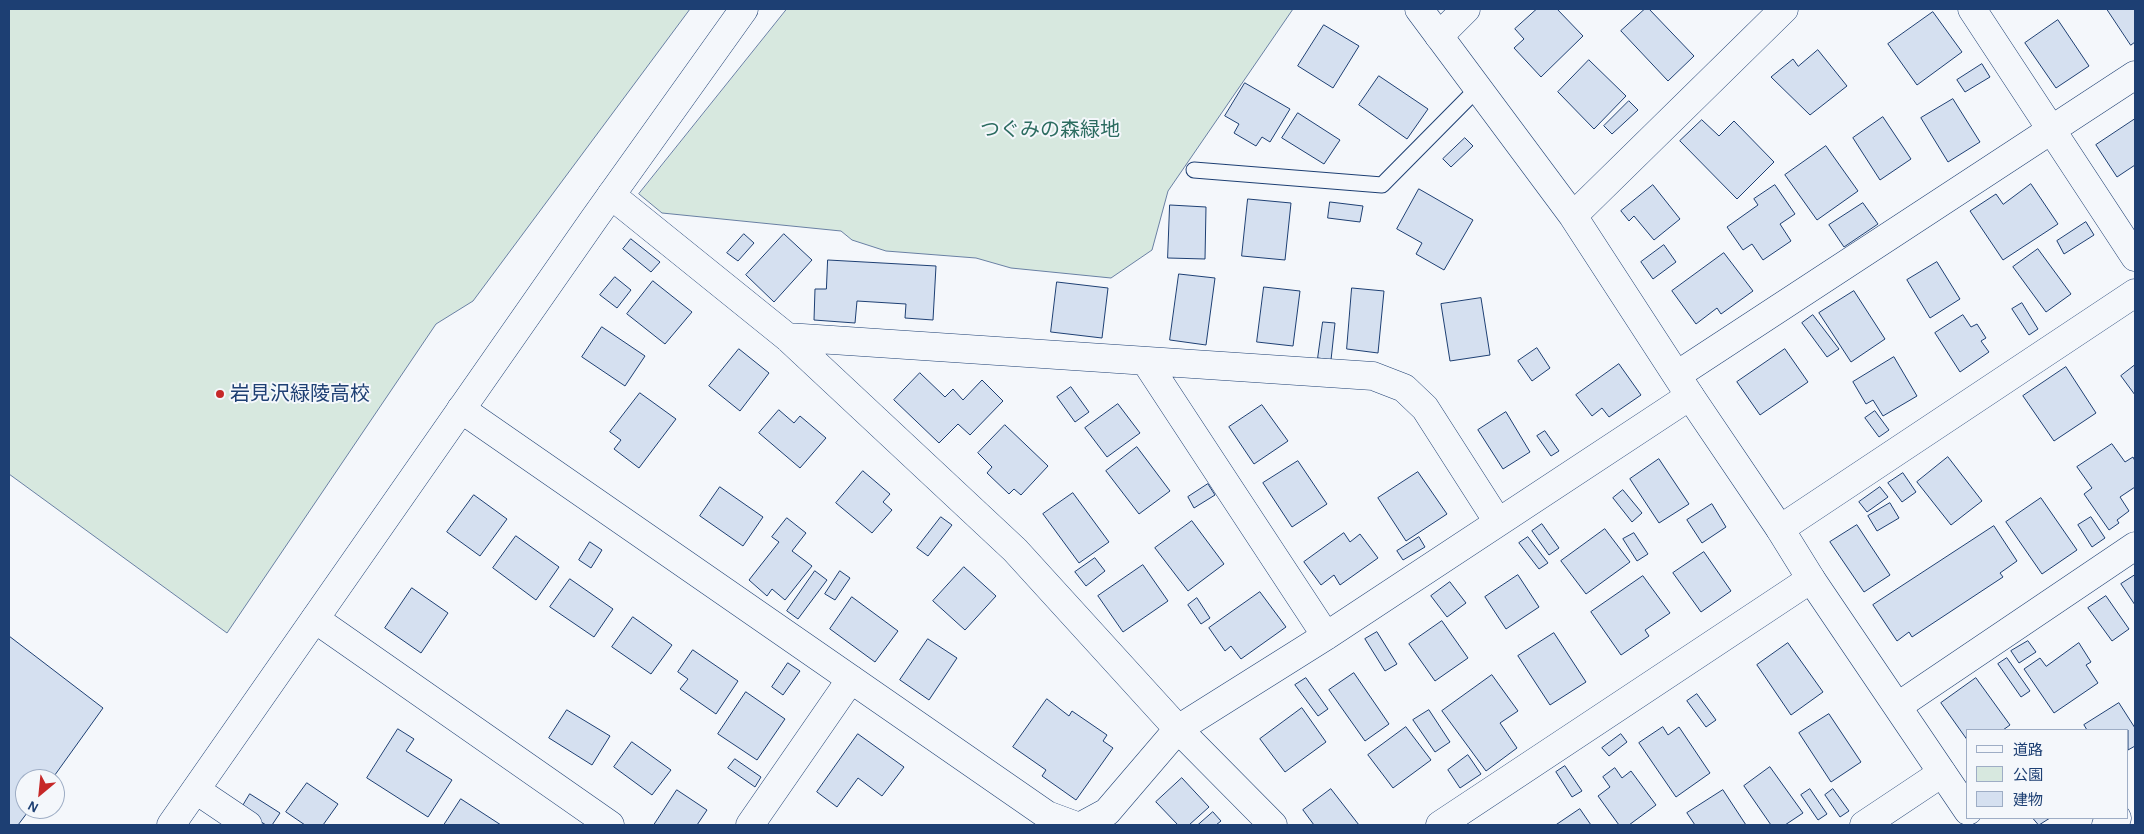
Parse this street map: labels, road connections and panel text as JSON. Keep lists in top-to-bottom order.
{
  "parks": ["つぐみの森緑地"],
  "places": ["岩見沢緑陵高校"],
  "legend": ["道路", "公園", "建物"],
  "north": "bottom left"
}
